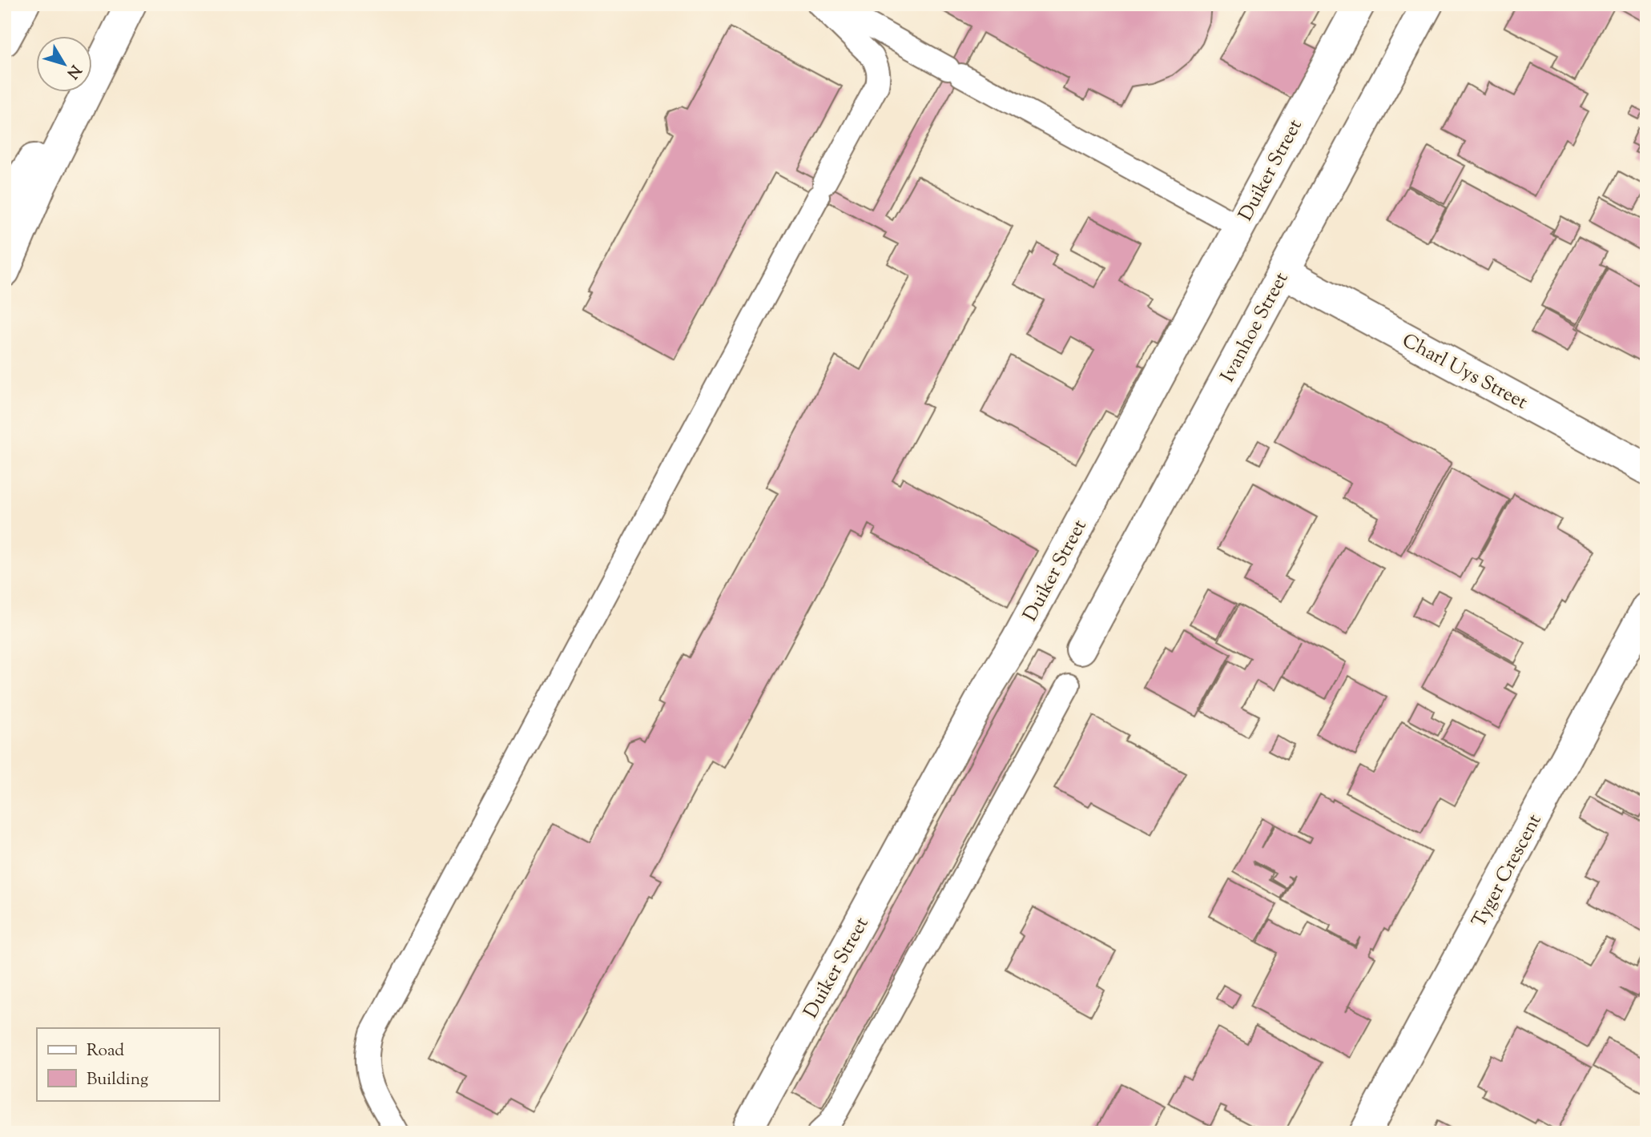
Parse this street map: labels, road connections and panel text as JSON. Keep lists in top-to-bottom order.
{
  "streets": {
    "street": [
      "Duiker Street",
      "Ivanhoe Street",
      "Charl Uys Street",
      "Tyger Crescent"
    ]
  },
  "crossings": [
    ["Ivanhoe Street", "Charl Uys Street"]
  ],
  "legend": ["Road", "Building"],
  "north": "bottom right"
}
